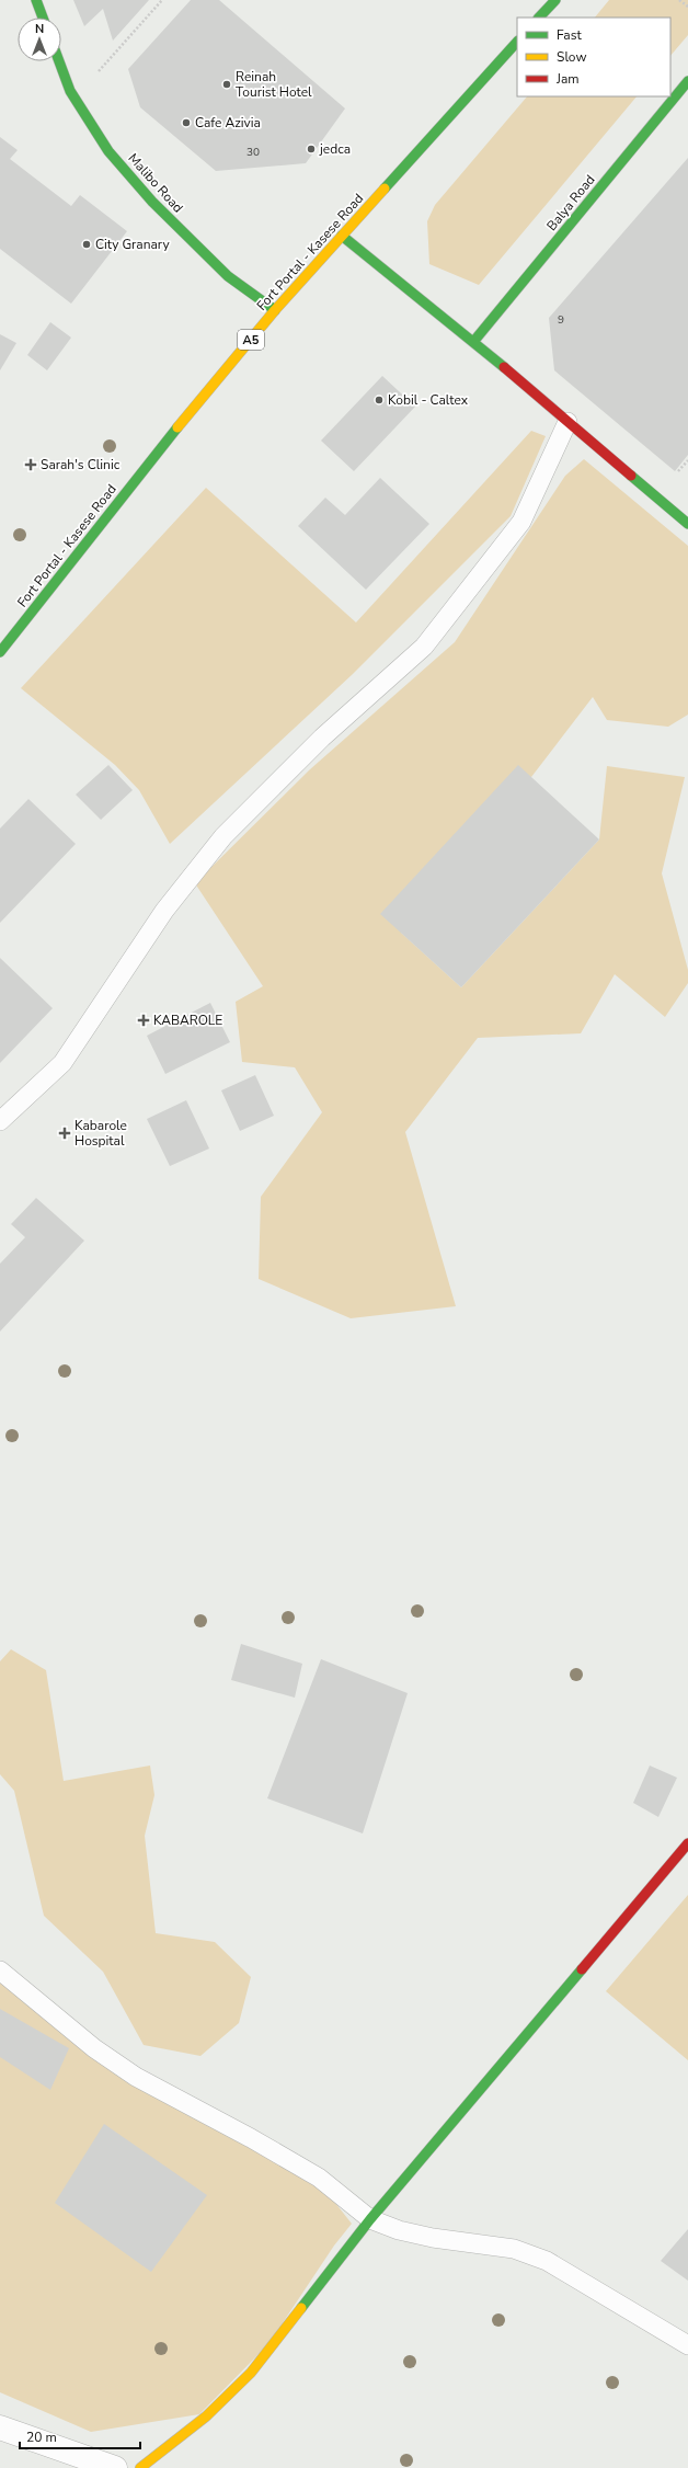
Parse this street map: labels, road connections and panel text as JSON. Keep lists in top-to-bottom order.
{
  "streets": {
    "main road": [
      "Malibo Road",
      "Balya Road",
      "Fort Portal - Kasese Road",
      "A5"
    ]
  },
  "crossings": [
    ["Malibo Road", "Fort Portal - Kasese Road"]
  ],
  "places": {
    "other": [
      "Reinah Tourist Hotel",
      "Cafe Azivia",
      "jedca",
      "City Granary",
      "Kobil - Caltex"
    ],
    "health": ["Sarah's Clinic", "KABAROLE", "Kabarole Hospital"]
  },
  "house_numbers": ["30", "9"],
  "legend": ["Fast", "Slow", "Jam"],
  "scale_bar": "20 m",
  "north": "top"
}
